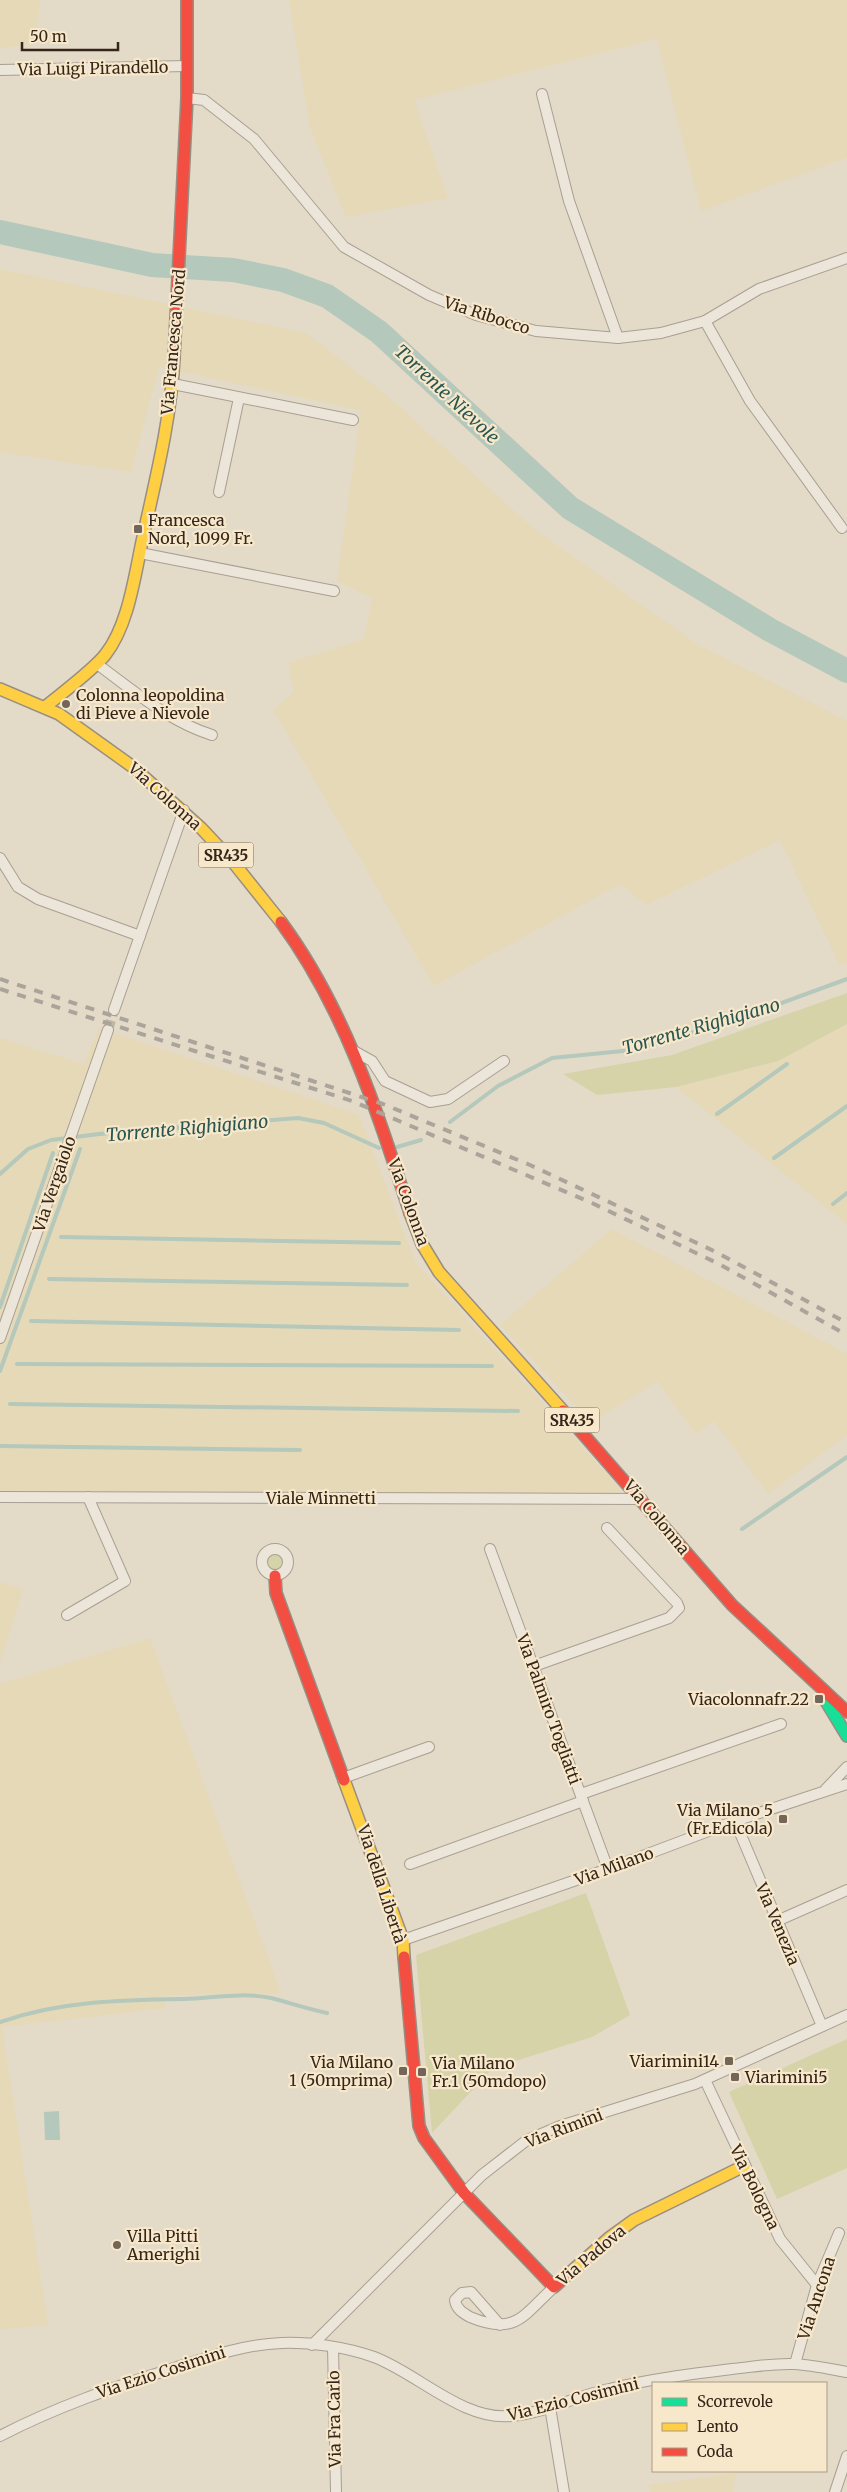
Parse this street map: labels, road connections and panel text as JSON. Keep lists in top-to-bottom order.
{
  "streets": {
    "main road": [
      "Via Francesca Nord",
      "Via Colonna",
      "SR435",
      "Via della Libertà",
      "Via Padova"
    ],
    "street": [
      "Via Luigi Pirandello",
      "Via Ribocco",
      "Via Vergaiolo",
      "Viale Minnetti",
      "Via Palmiro Togliatti",
      "Via Milano",
      "Via Venezia",
      "Via Rimini",
      "Via Bologna",
      "Via Ancona",
      "Via Ezio Cosimini",
      "Via Fra Carlo"
    ]
  },
  "crossings": [
    ["Via Luigi Pirandello", "Via Francesca Nord"],
    ["Via Ribocco", "Via Francesca Nord"],
    ["Via Francesca Nord", "Via Colonna"],
    ["Via Francesca Nord", "SR435"],
    ["Via Colonna", "SR435"],
    ["Via Colonna", "Viale Minnetti"],
    ["Via Palmiro Togliatti", "Via Milano"],
    ["Via Milano", "Via della Libertà"],
    ["Via Milano", "Via Venezia"],
    ["Via della Libertà", "Via Rimini"],
    ["Via della Libertà", "Via Padova"],
    ["Via Venezia", "Via Rimini"],
    ["Via Rimini", "Via Bologna"],
    ["Via Rimini", "Via Padova"],
    ["Via Rimini", "Via Ezio Cosimini"],
    ["Via Bologna", "Via Padova"],
    ["Via Bologna", "Via Ancona"],
    ["Via Ancona", "Via Ezio Cosimini"],
    ["Via Ezio Cosimini", "Via Fra Carlo"]
  ],
  "water": ["Torrente Nievole", "Torrente Righigiano"],
  "places": {
    "transit": [
      "Francesca Nord, 1099 Fr.",
      "Viacolonnafr.22",
      "Via Milano 5 (Fr.Edicola)",
      "Viarimini14",
      "Via Milano 1 (50mprima)",
      "Via Milano Fr.1 (50mdopo)",
      "Viarimini5"
    ],
    "other": ["Colonna leopoldina di Pieve a Nievole", "Villa Pitti Amerighi"]
  },
  "legend": ["Scorrevole", "Lento", "Coda"],
  "scale_bar": "50 m"
}
